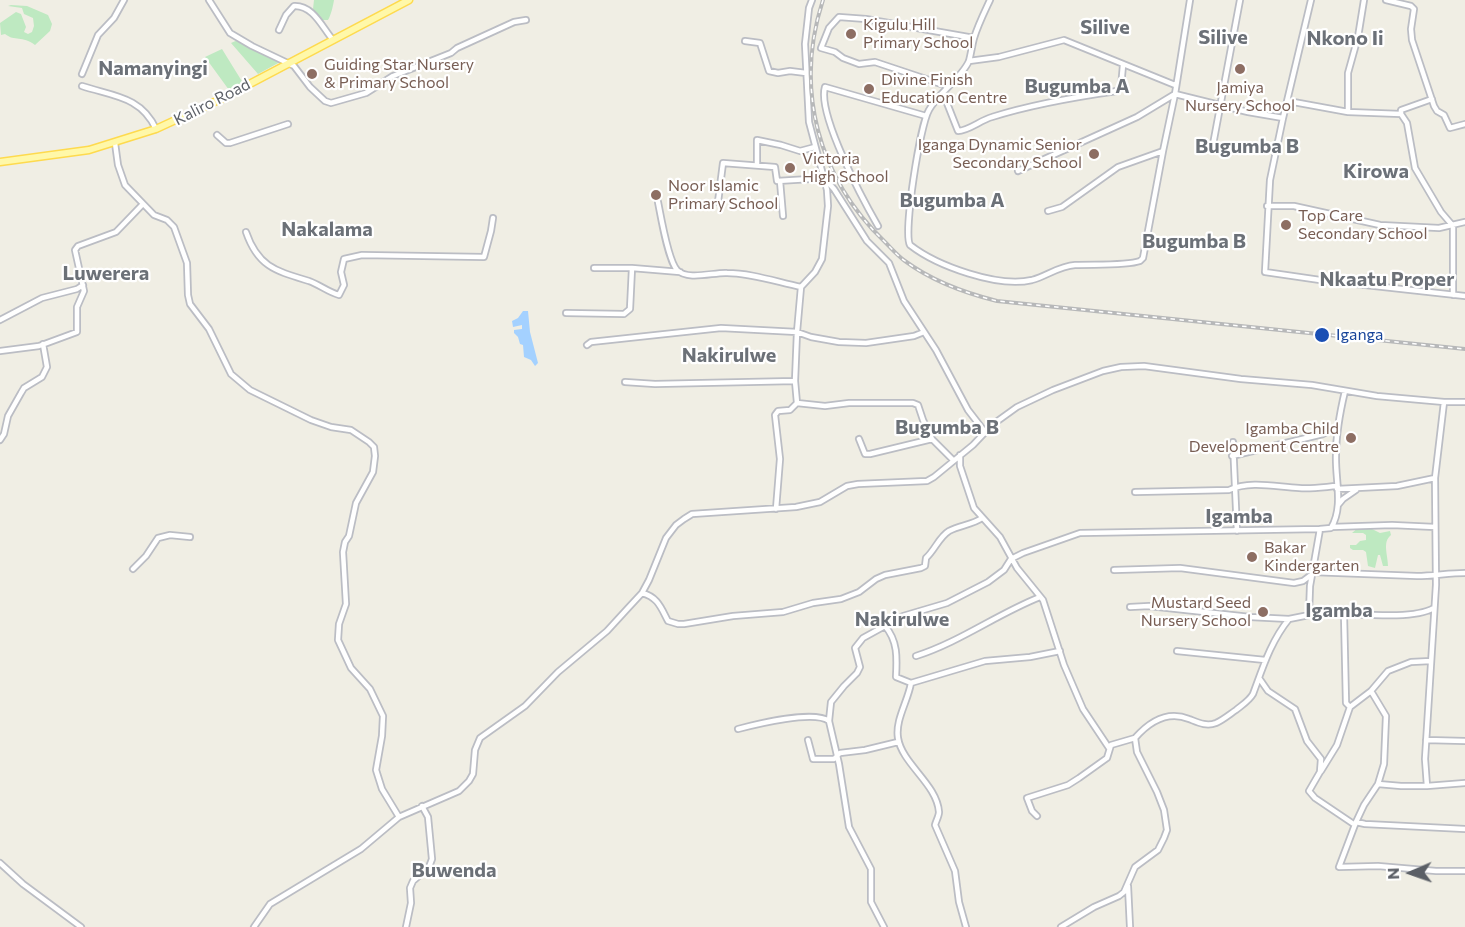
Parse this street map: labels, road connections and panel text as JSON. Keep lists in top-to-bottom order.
{
  "streets": {
    "main road": ["Kaliro Road"]
  },
  "districts": [
    "Silive",
    "Silive",
    "Nkono Ii",
    "Namanyingi",
    "Bugumba A",
    "Bugumba B",
    "Kirowa",
    "Bugumba A",
    "Nakalama",
    "Bugumba B",
    "Luwerera",
    "Nkaatu Proper",
    "Nakirulwe",
    "Bugumba B",
    "Igamba",
    "Igamba",
    "Nakirulwe",
    "Buwenda"
  ],
  "places": [
    "Kigulu Hill Primary School",
    "Jamiya Nursery School",
    "Guiding Star Nursery & Primary School",
    "Divine Finish Education Centre",
    "Iganga Dynamic Senior Secondary School",
    "Victoria High School",
    "Noor Islamic Primary School",
    "Top Care Secondary School",
    "Iganga",
    "Igamba Child Development Centre",
    "Bakar Kindergarten",
    "Mustard Seed Nursery School"
  ],
  "north": "left"
}
